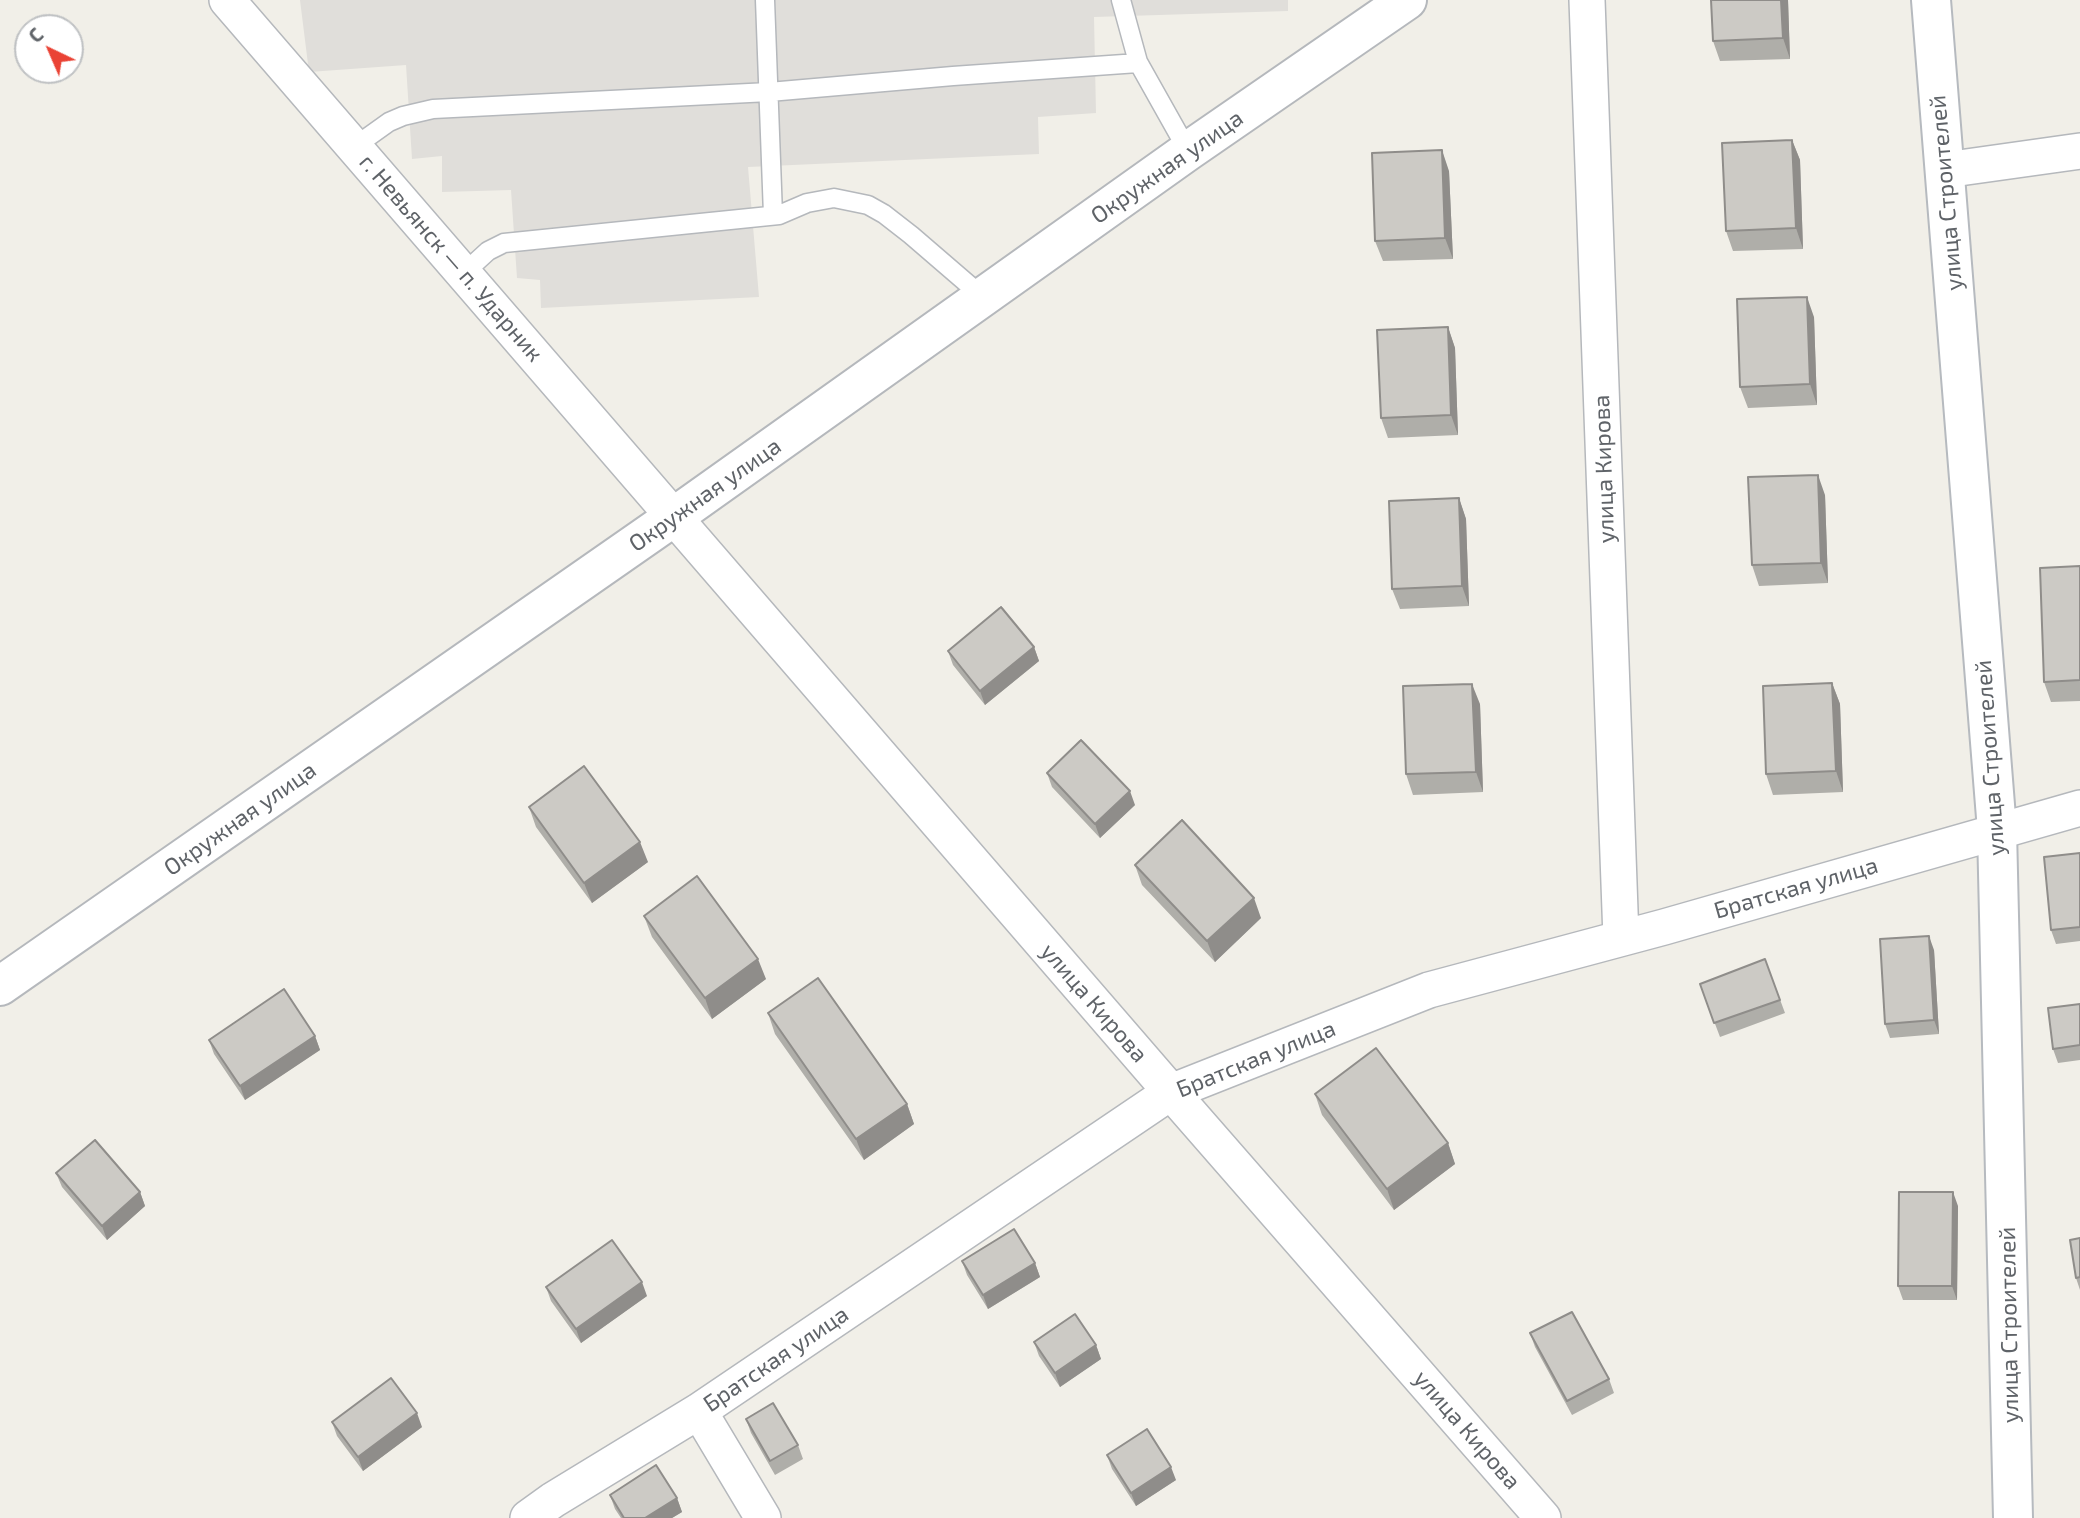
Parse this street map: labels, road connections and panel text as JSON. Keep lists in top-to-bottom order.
{
  "streets": {
    "street": [
      "Окружная улица",
      "улица Строителей",
      "г. Невьянск — п. Ударник",
      "улица Кирова",
      "Братская улица"
    ]
  },
  "crossings": [
    ["Окружная улица", "г. Невьянск — п. Ударник"],
    ["Окружная улица", "улица Кирова"],
    ["улица Строителей", "Братская улица"],
    ["г. Невьянск — п. Ударник", "улица Кирова"],
    ["улица Кирова", "Братская улица"]
  ],
  "north": "top left"
}
